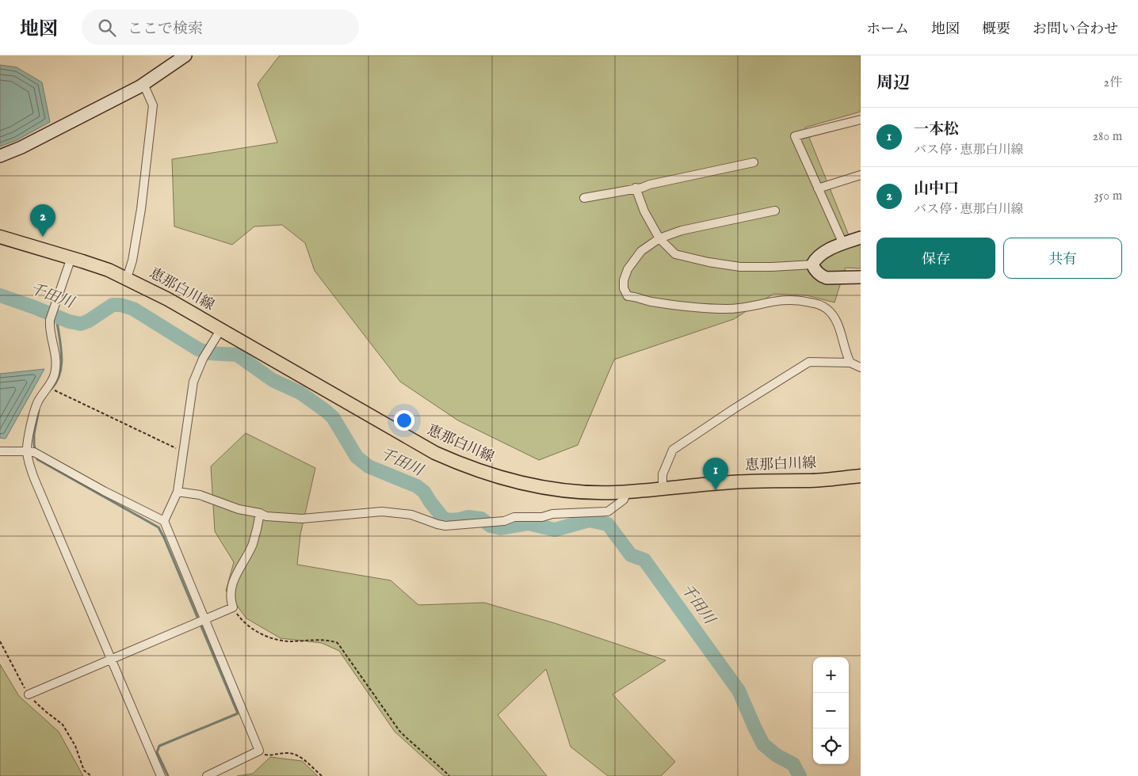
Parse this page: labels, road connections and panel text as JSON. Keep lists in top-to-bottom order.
{
  "streets": {
    "main road": ["恵那白川線"]
  },
  "water": ["千田川"],
  "page": {
    "header": "地図",
    "search": "ここで検索",
    "nav": [
      "ホーム",
      "地図",
      "概要",
      "お問い合わせ"
    ],
    "heading": ["周辺", "2件"],
    "list": [
      {
        "mark": "1",
        "name": "一本松",
        "note": "バス停 · 恵那白川線",
        "value": "280 m"
      },
      {
        "mark": "2",
        "name": "山中口",
        "note": "バス停 · 恵那白川線",
        "value": "350 m"
      }
    ],
    "pins": ["2", "1"],
    "buttons": ["保存", "共有"],
    "map_buttons": ["+", "−"]
  }
}
